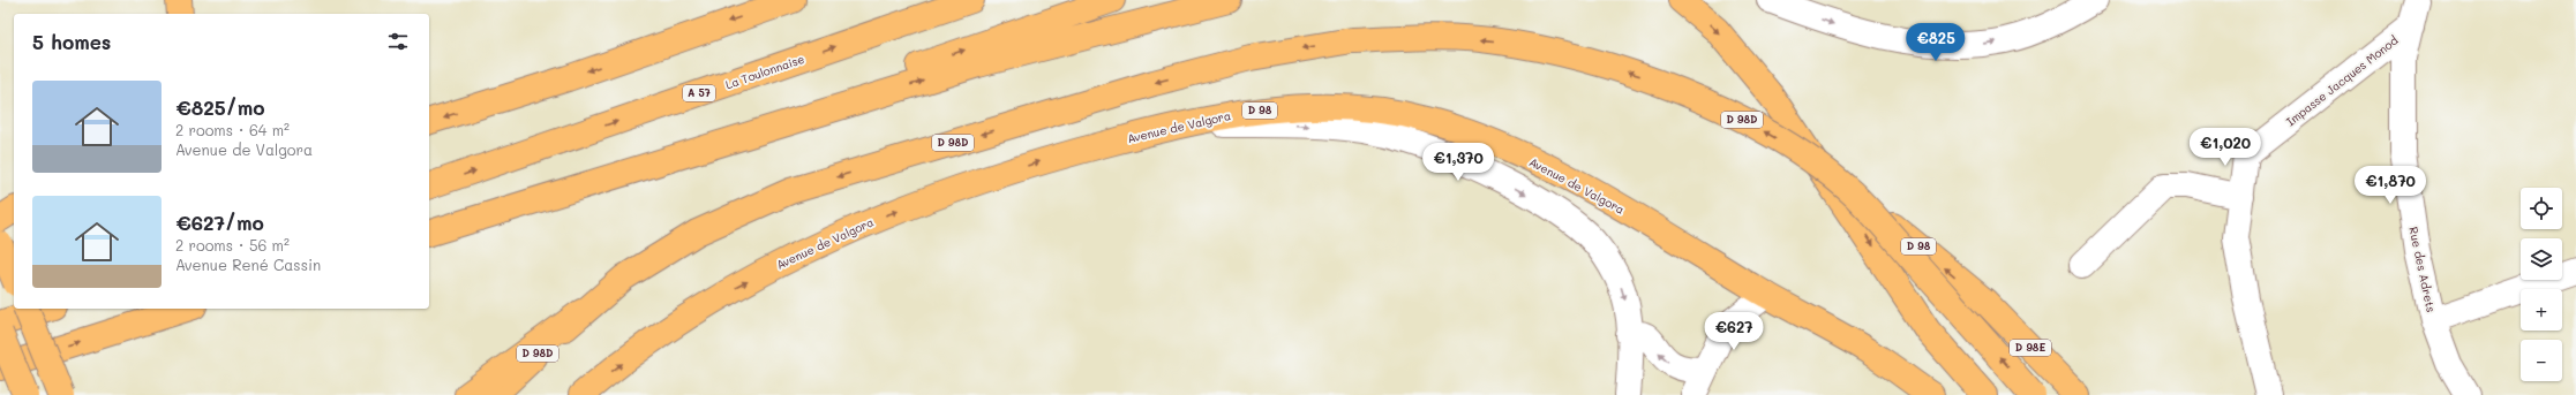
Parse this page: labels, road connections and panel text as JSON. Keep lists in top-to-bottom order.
{
  "streets": {
    "main road": [
      "La Toulonnaise",
      "A 57",
      "D 98",
      "D 98D",
      "Avenue de Valgora",
      "D 98E"
    ],
    "street": ["Impasse Jacques Monod", "Rue des Adrets"]
  },
  "crossings": [
    ["Impasse Jacques Monod", "Rue des Adrets"],
    ["D 98", "D 98D"],
    ["D 98", "D 98E"]
  ],
  "page": {
    "heading": "5 homes",
    "price": [
      "€825",
      "€1,020",
      "€1,370",
      "€1,870",
      "€627"
    ],
    "list": [
      {
        "name": "€825/mo",
        "note": "2 rooms · 64 m² · Avenue de Valgora"
      },
      {
        "name": "€627/mo",
        "note": "2 rooms · 56 m² · Avenue René Cassin"
      }
    ],
    "map_buttons": ["+", "−"]
  }
}
